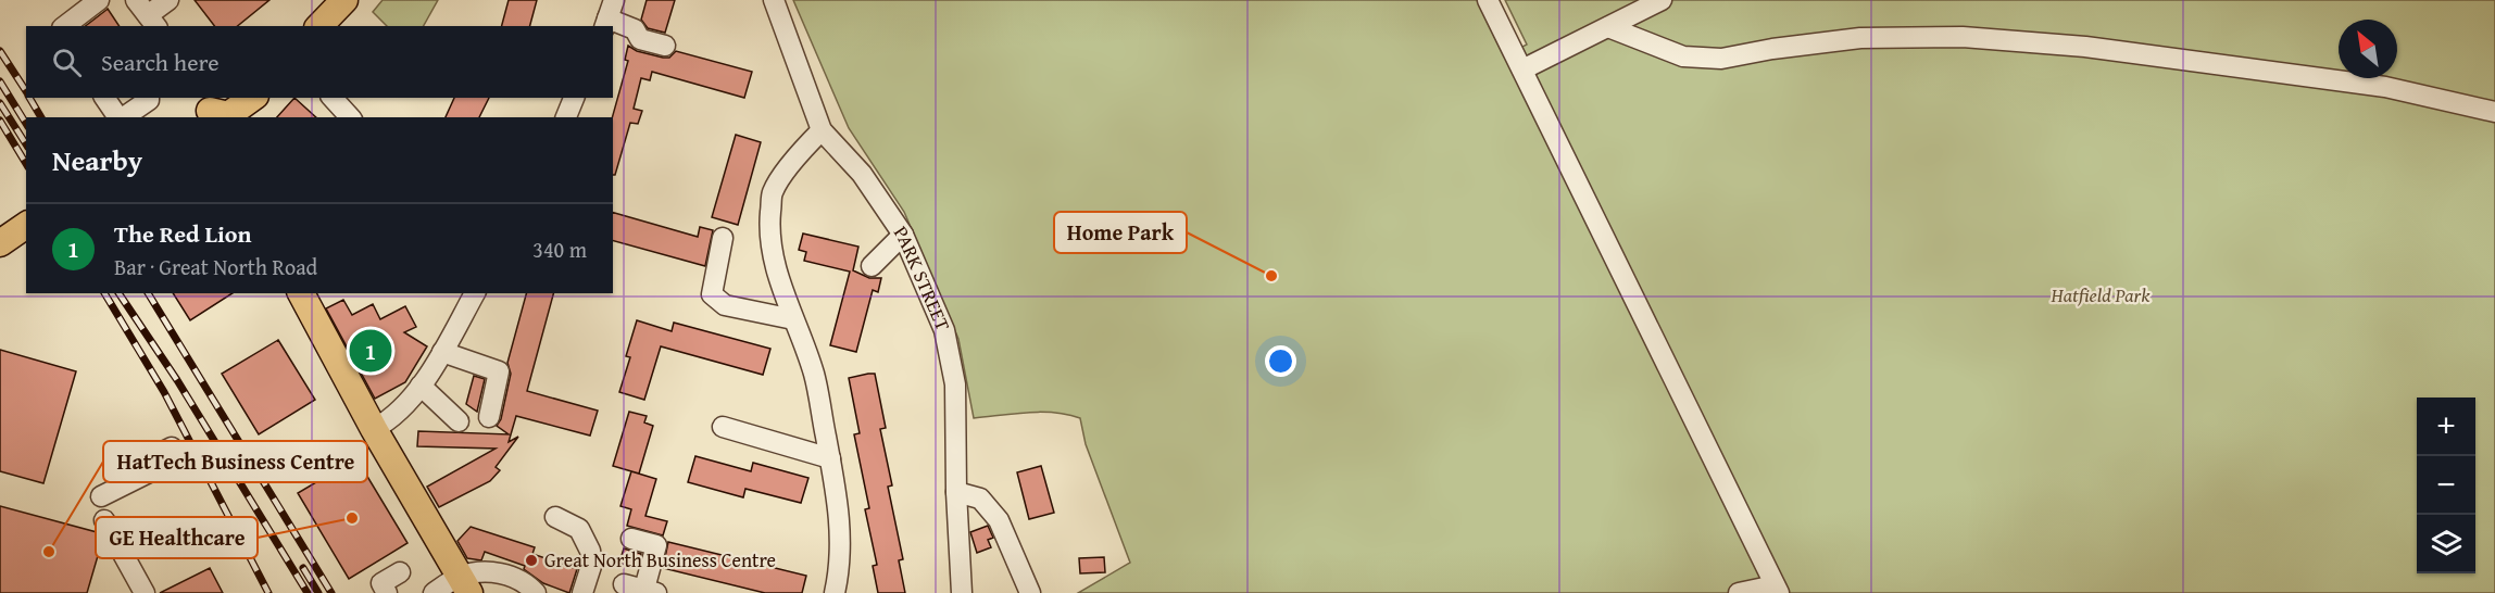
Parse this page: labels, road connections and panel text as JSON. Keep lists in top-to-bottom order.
{
  "streets": {
    "street": ["PARK STREET"]
  },
  "parks": ["Hatfield Park"],
  "places": [
    "Home Park",
    "GE Healthcare",
    "HatTech Business Centre",
    "Great North Business Centre"
  ],
  "north": "top left",
  "page": {
    "search": "Search here",
    "heading": "Nearby",
    "list": [
      {
        "mark": "1",
        "name": "The Red Lion",
        "note": "Bar · Great North Road",
        "value": "340 m"
      }
    ],
    "pins": "1",
    "map_buttons": ["+", "−"]
  }
}
